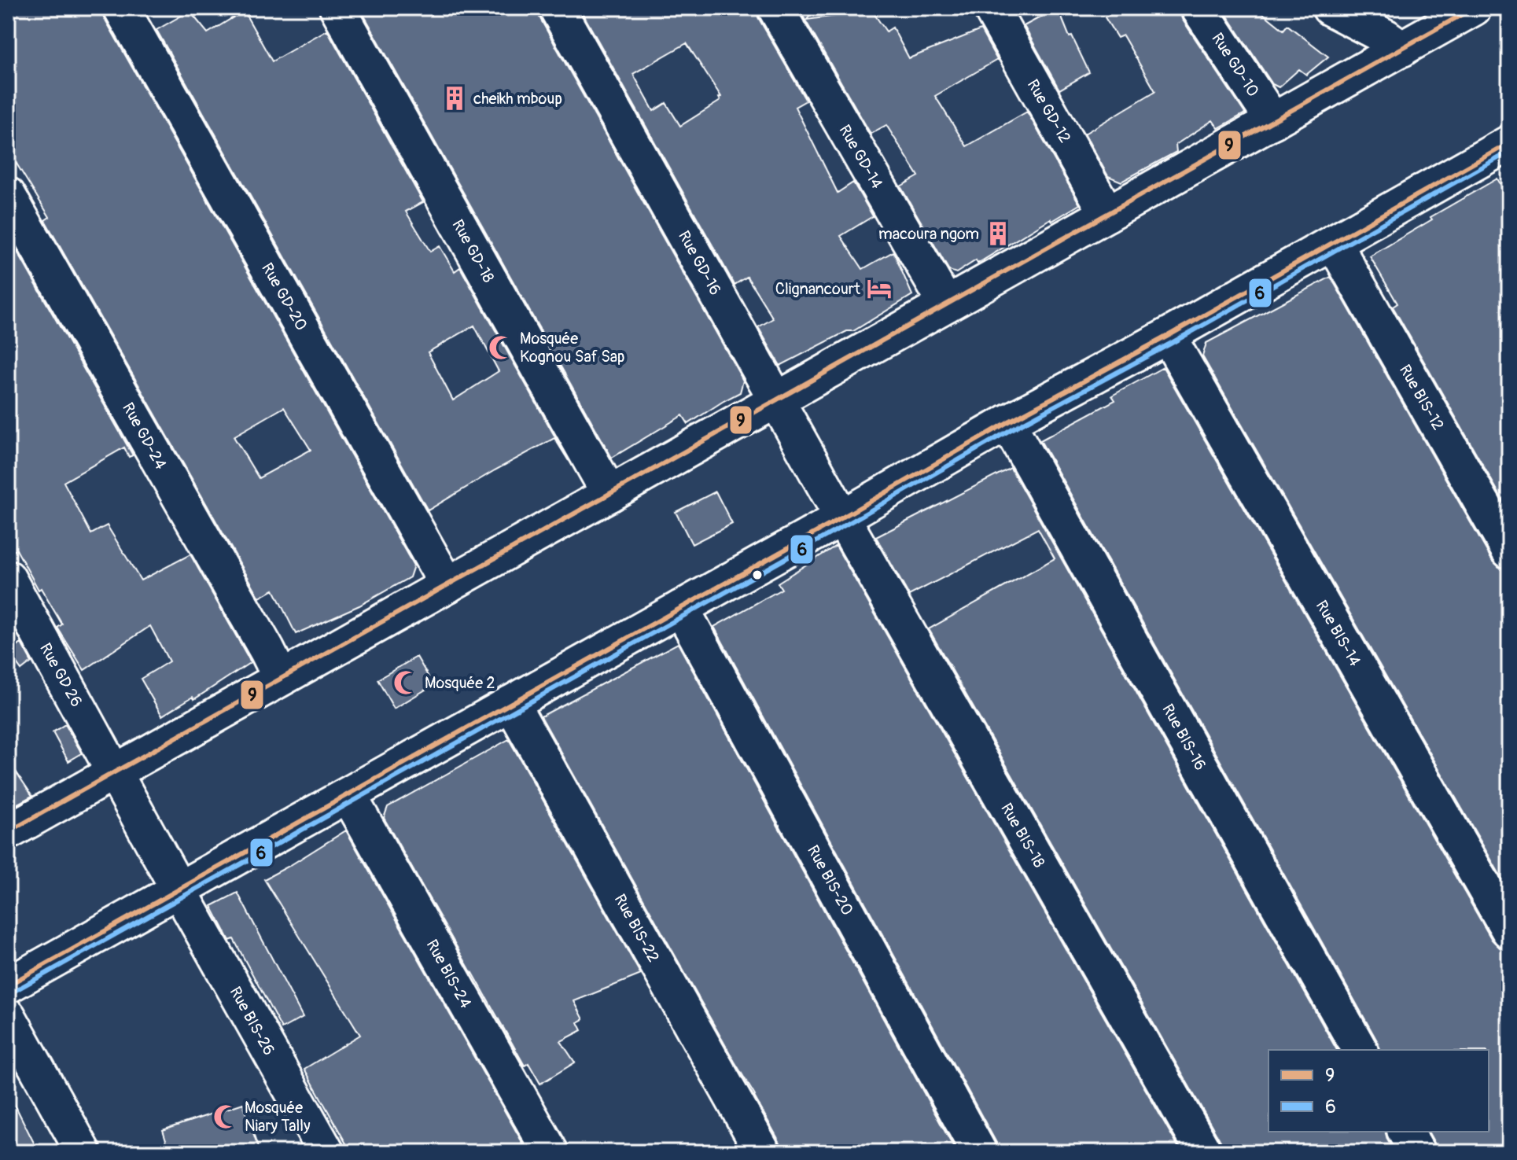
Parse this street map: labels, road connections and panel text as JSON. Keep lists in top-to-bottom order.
{
  "streets": {
    "street": [
      "Rue GD-10",
      "Rue GD-12",
      "Rue GD-14",
      "Rue GD-18",
      "Rue GD-16",
      "Rue GD-20",
      "Rue BIS-12",
      "Rue GD-24",
      "Rue BIS-14",
      "Rue GD 26",
      "Rue BIS-16",
      "Rue BIS-18",
      "Rue BIS-20",
      "Rue BIS-22",
      "Rue BIS-24",
      "Rue BIS-26"
    ]
  },
  "crossings": [
    ["Rue GD-16", "Rue BIS-18"],
    ["Rue GD 26", "Rue BIS-26"]
  ],
  "places": {
    "building": ["cheikh mboup", "macoura ngom"],
    "hotel": ["Clignancourt"],
    "mosque": ["Mosquée Kognou Saf Sap", "Mosquée 2", "Mosquée Niary Tally"]
  },
  "lines": ["transit line 9", "transit line 6"],
  "legend": ["9", "6"]
}
